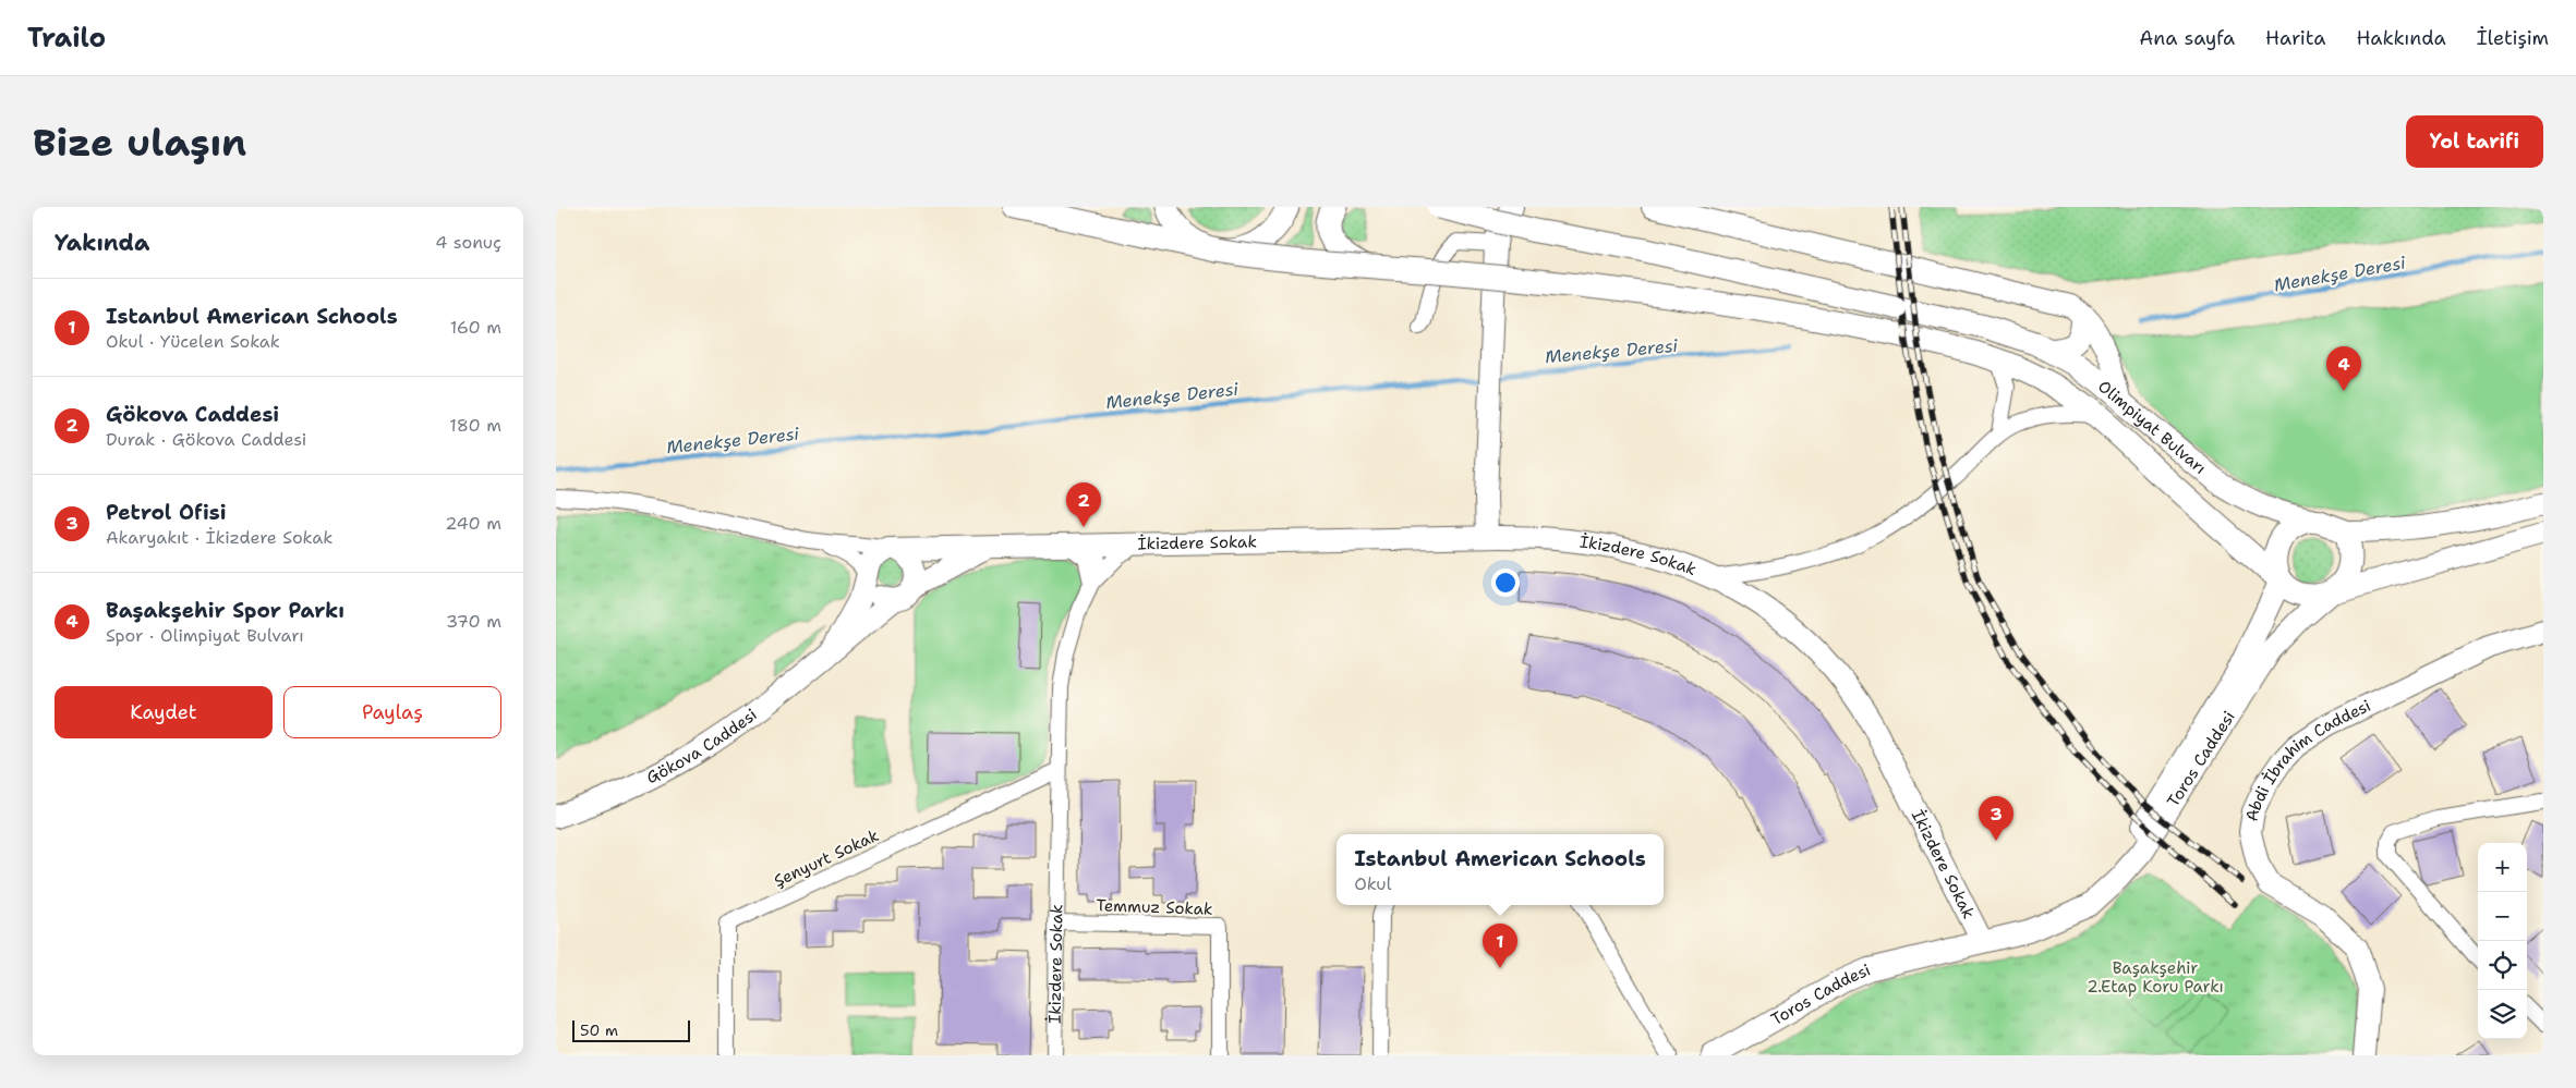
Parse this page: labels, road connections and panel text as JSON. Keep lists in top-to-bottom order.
{
  "streets": {
    "main road": ["Olimpiyat Bulvarı"],
    "street": [
      "İkizdere Sokak",
      "Gökova Caddesi",
      "Toros Caddesi",
      "Abdi İbrahim Caddesi",
      "Şenyurt Sokak",
      "Temmuz Sokak"
    ]
  },
  "crossings": [
    ["Olimpiyat Bulvarı", "Toros Caddesi"],
    ["İkizdere Sokak", "Gökova Caddesi"],
    ["İkizdere Sokak", "Toros Caddesi"],
    ["İkizdere Sokak", "Şenyurt Sokak"],
    ["İkizdere Sokak", "Temmuz Sokak"]
  ],
  "water": ["Menekşe Deresi"],
  "parks": ["Başakşehir 2.Etap Koru Parkı"],
  "scale_bar": "50 m",
  "page": {
    "header": "Trailo",
    "nav": [
      "Ana sayfa",
      "Harita",
      "Hakkında",
      "İletişim"
    ],
    "buttons": [
      "Yol tarifi",
      ["Kaydet", "Paylaş"]
    ],
    "title": "Bize ulaşın",
    "heading": ["Yakında", "4 sonuç"],
    "list": [
      {
        "mark": "1",
        "name": "Istanbul American Schools",
        "note": "Okul · Yücelen Sokak",
        "value": "160 m"
      },
      {
        "mark": "2",
        "name": "Gökova Caddesi",
        "note": "Durak · Gökova Caddesi",
        "value": "180 m"
      },
      {
        "mark": "3",
        "name": "Petrol Ofisi",
        "note": "Akaryakıt · İkizdere Sokak",
        "value": "240 m"
      },
      {
        "mark": "4",
        "name": "Başakşehir Spor Parkı",
        "note": "Spor · Olimpiyat Bulvarı",
        "value": "370 m"
      }
    ],
    "pins": [
      "4",
      "2",
      "3",
      "1"
    ],
    "popup": ["Istanbul American Schools", "Okul"],
    "map_buttons": ["+", "−"],
    "scale": "50 m"
  }
}
